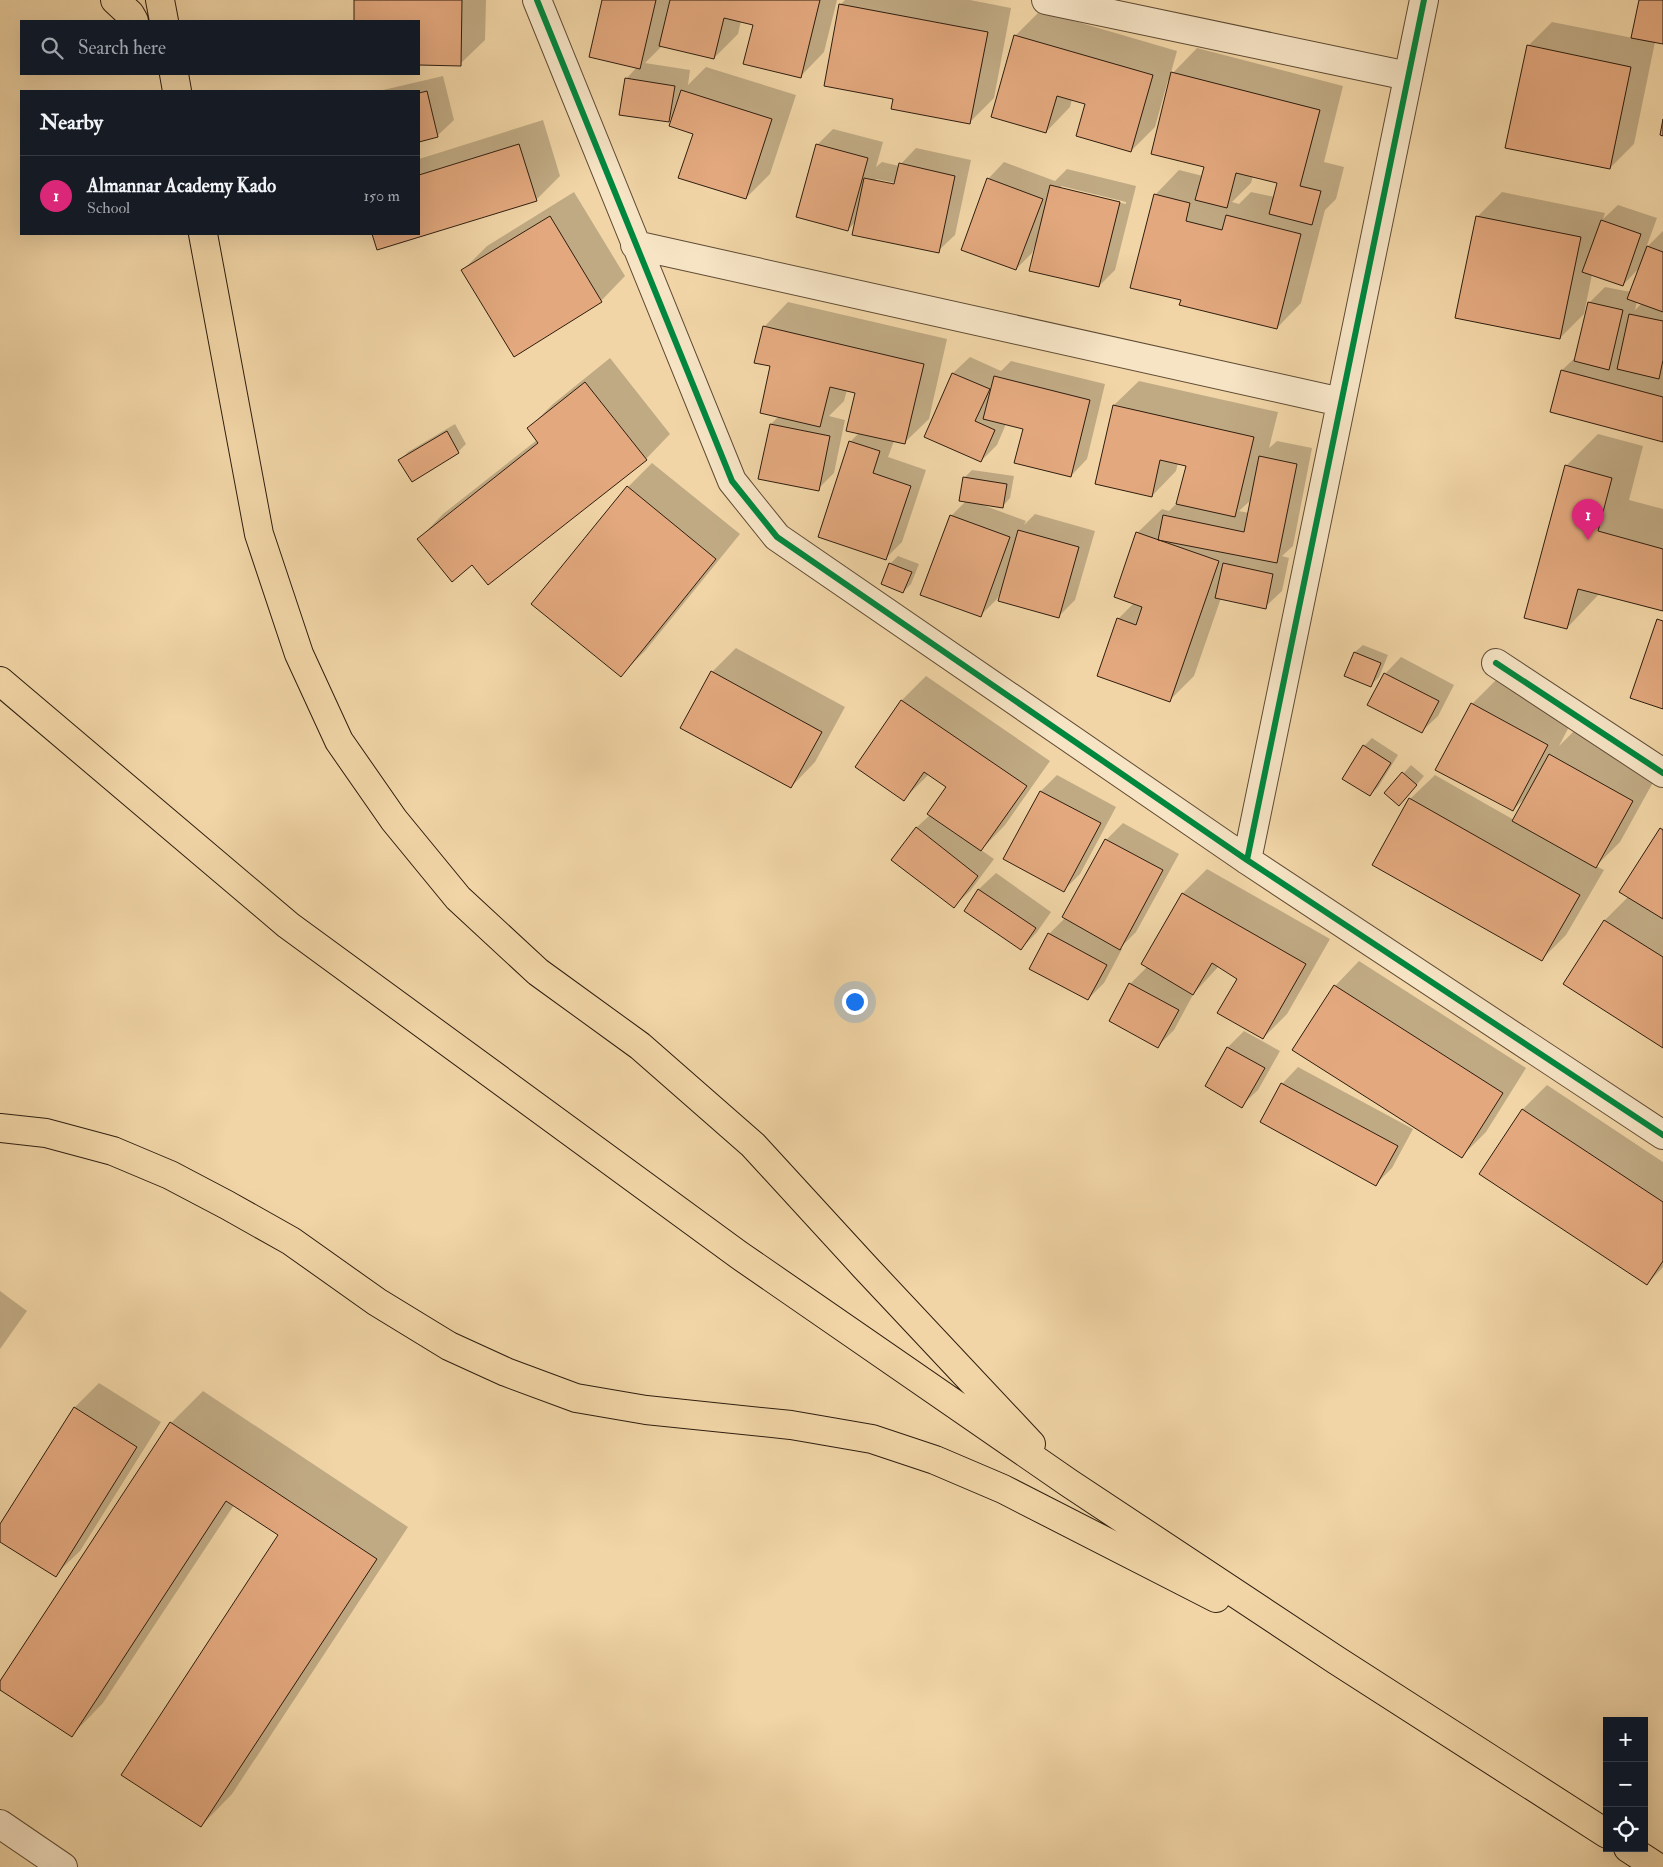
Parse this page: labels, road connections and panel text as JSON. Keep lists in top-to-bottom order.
{
  "page": {
    "search": "Search here",
    "heading": "Nearby",
    "list": [
      {
        "mark": "1",
        "name": "Almannar Academy Kado",
        "note": "School",
        "value": "150 m"
      }
    ],
    "pins": "1",
    "map_buttons": ["+", "−"]
  }
}
